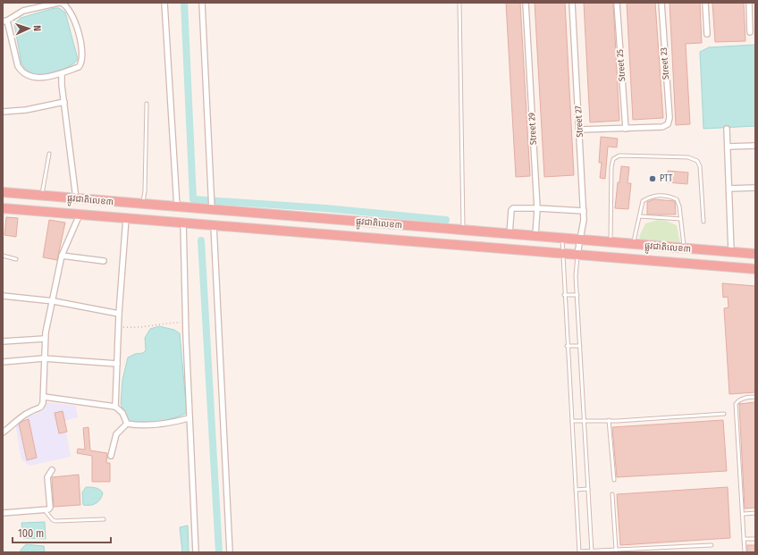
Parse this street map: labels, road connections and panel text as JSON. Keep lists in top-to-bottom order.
{
  "streets": {
    "highway": ["ផ្លូវជាតិលេខ៣"],
    "street": [
      "Street 23",
      "Street 25",
      "Street 27",
      "Street 29"
    ]
  },
  "crossings": [
    ["Street 23", "Street 25"],
    ["Street 27", "ផ្លូវជាតិលេខ៣"],
    ["Street 29", "ផ្លូវជាតិលេខ៣"]
  ],
  "places": ["PTT"],
  "scale_bar": "100 m",
  "north": "right"
}
